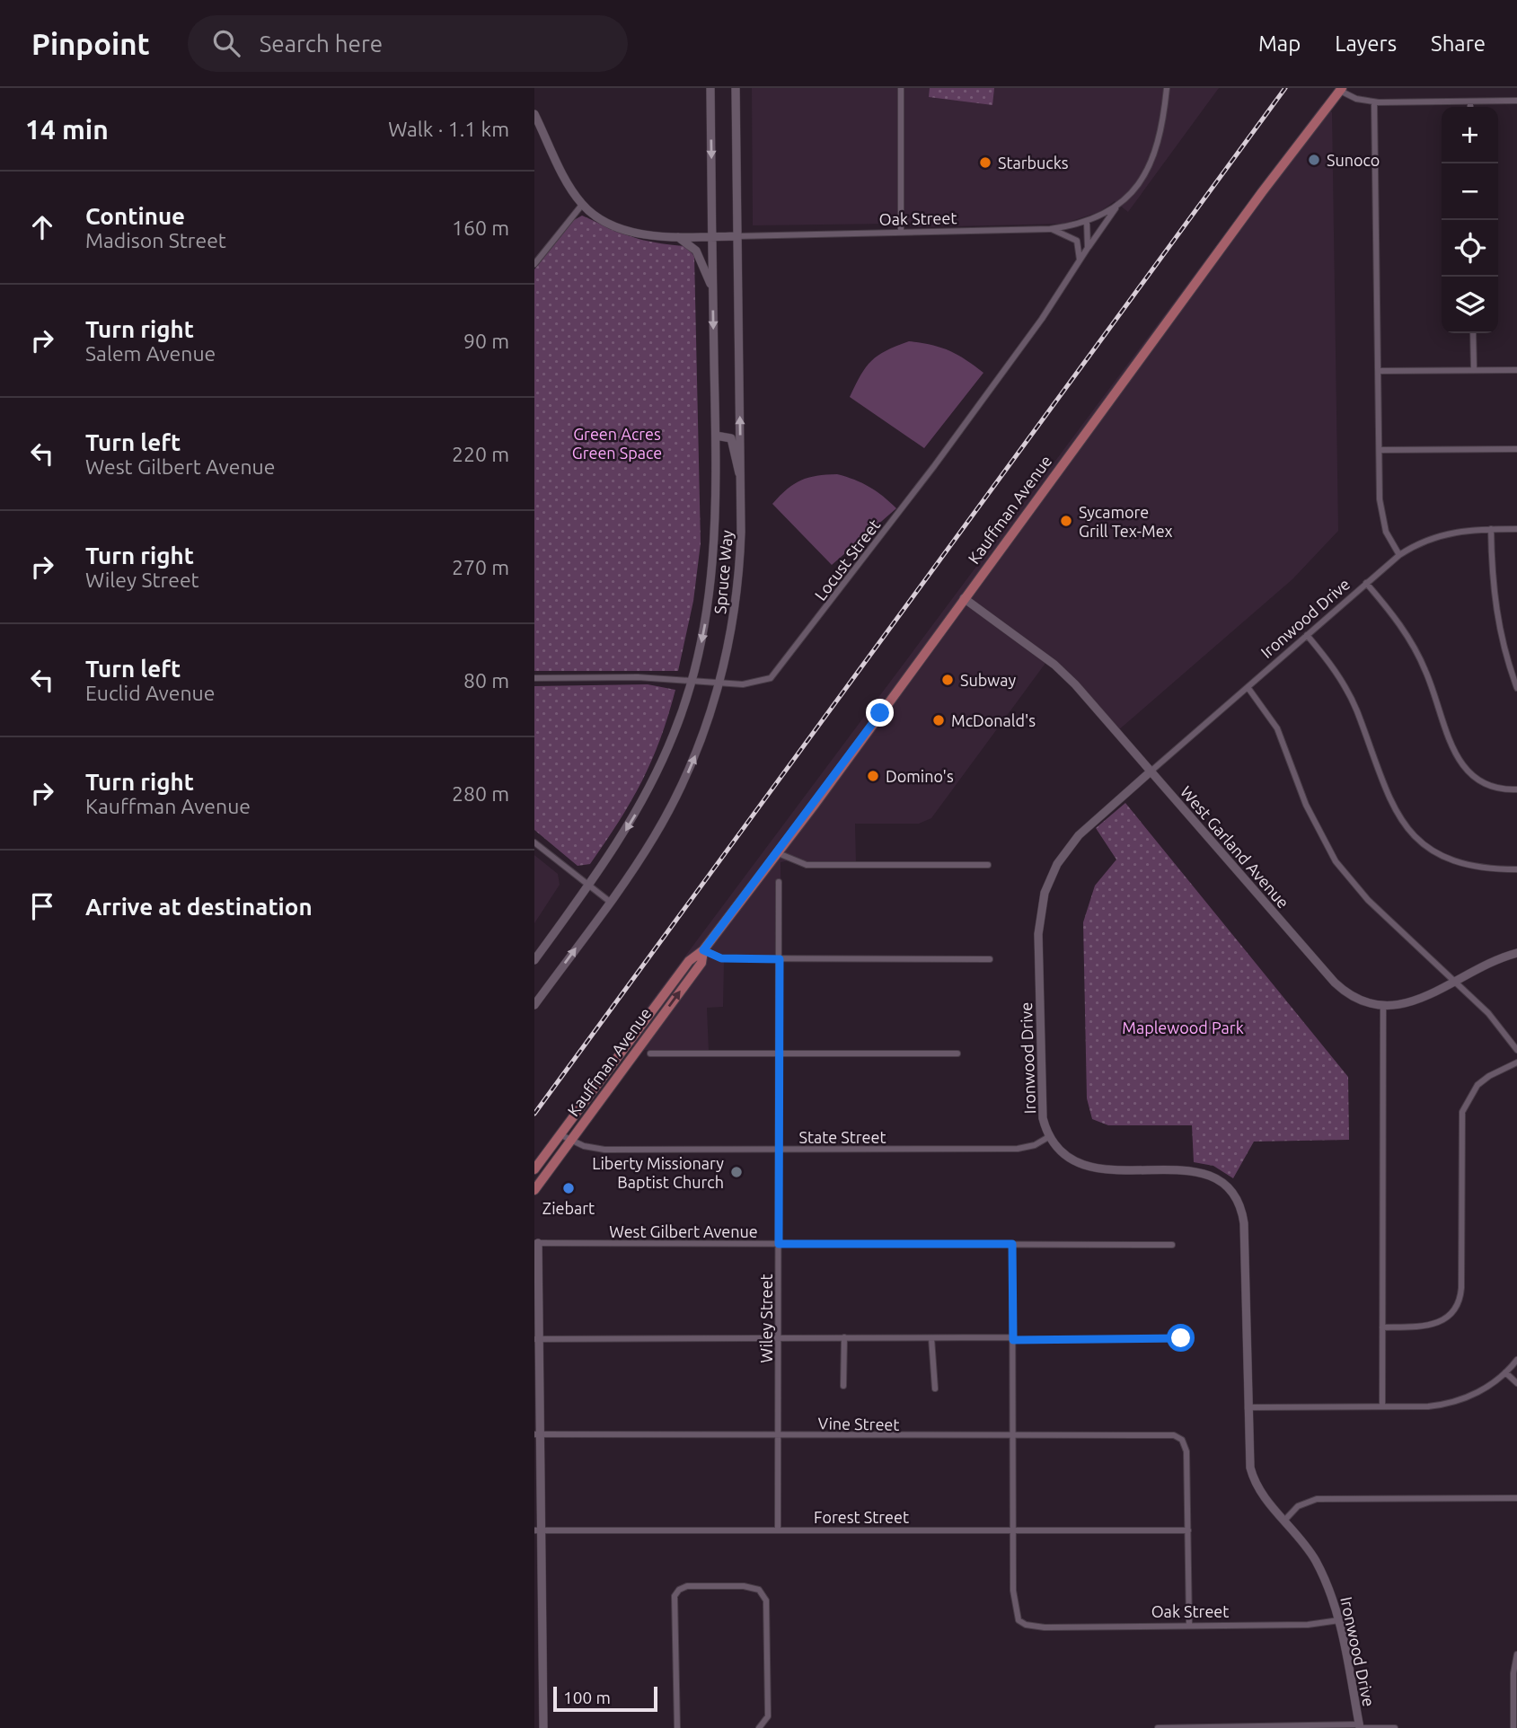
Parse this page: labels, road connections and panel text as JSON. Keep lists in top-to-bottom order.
{
  "streets": {
    "main road": ["Kauffman Avenue"],
    "street": [
      "Oak Street",
      "Locust Street",
      "Spruce Way",
      "Ironwood Drive",
      "West Garland Avenue",
      "State Street",
      "West Gilbert Avenue",
      "Wiley Street",
      "Vine Street",
      "Forest Street"
    ]
  },
  "crossings": [
    ["Oak Street", "Locust Street"],
    ["Oak Street", "Spruce Way"],
    ["Oak Street", "Ironwood Drive"],
    ["Oak Street", "Forest Street"],
    ["Kauffman Avenue", "West Garland Avenue"],
    ["Kauffman Avenue", "State Street"],
    ["Locust Street", "Spruce Way"],
    ["Ironwood Drive", "West Garland Avenue"],
    ["Ironwood Drive", "State Street"],
    ["State Street", "Wiley Street"],
    ["West Gilbert Avenue", "Wiley Street"],
    ["Wiley Street", "Vine Street"],
    ["Wiley Street", "Forest Street"],
    ["Vine Street", "Forest Street"]
  ],
  "parks": ["Green Acres Green Space", "Maplewood Park"],
  "places": [
    "Sunoco",
    "Starbucks",
    "Sycamore Grill Tex-Mex",
    "Subway",
    "McDonald's",
    "Domino's",
    "Liberty Missionary Baptist Church",
    "Ziebart"
  ],
  "scale_bar": "100 m",
  "page": {
    "header": "Pinpoint",
    "search": "Search here",
    "nav": ["Map", "Layers", "Share"],
    "heading": ["14 min", "Walk · 1.1 km"],
    "map_buttons": ["+", "−"],
    "list": [
      ["Continue", "Madison Street", "160 m"],
      ["Turn right", "Salem Avenue", "90 m"],
      ["Turn left", "West Gilbert Avenue", "220 m"],
      ["Turn right", "Wiley Street", "270 m"],
      ["Turn left", "Euclid Avenue", "80 m"],
      ["Turn right", "Kauffman Avenue", "280 m"],
      "Arrive at destination"
    ],
    "scale": "100 m"
  }
}
